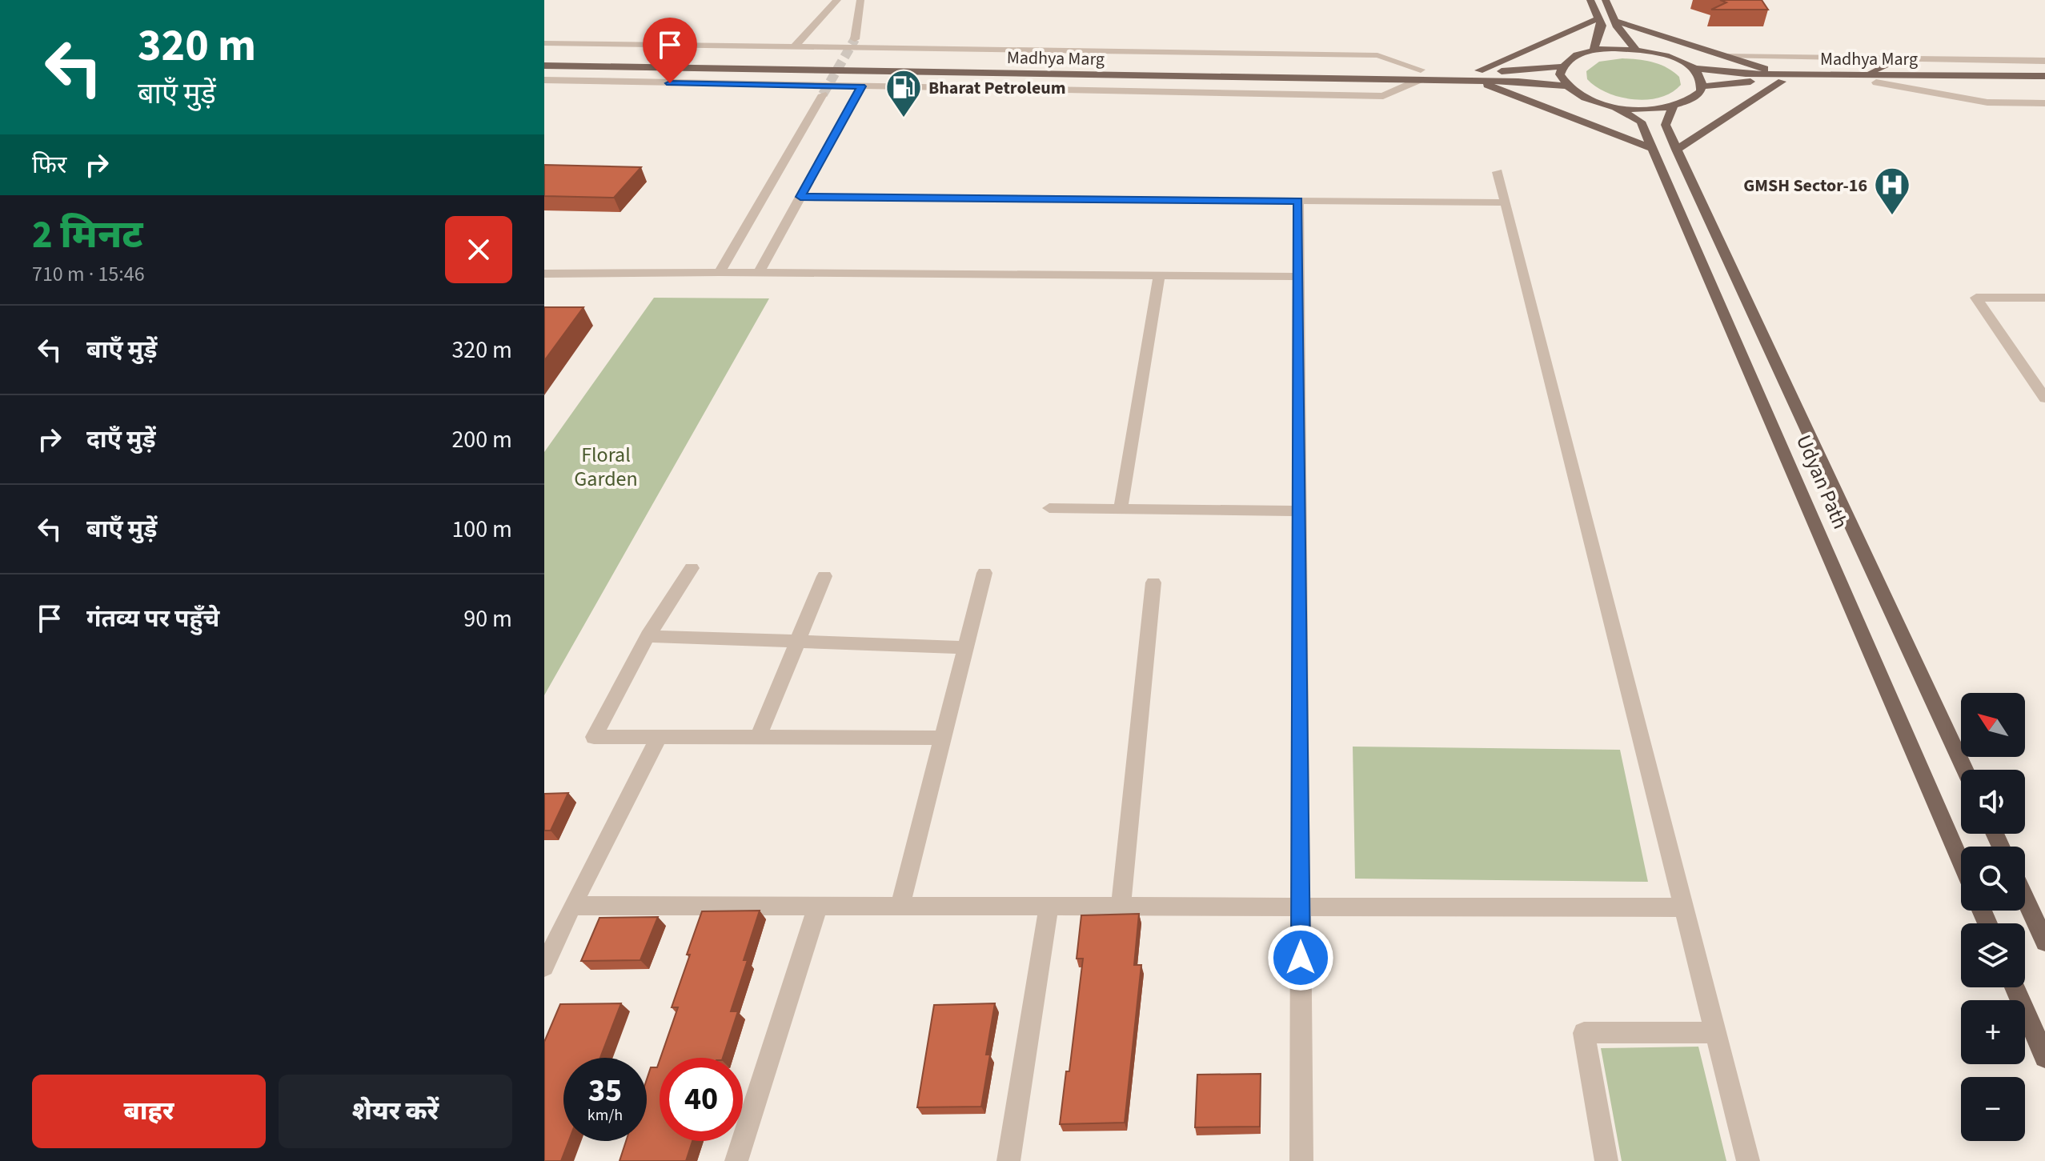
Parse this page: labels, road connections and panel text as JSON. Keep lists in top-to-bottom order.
{
  "streets": {
    "main road": ["Madhya Marg", "Udyan Path"]
  },
  "parks": ["Floral Garden"],
  "places": {
    "fuel station": ["Bharat Petroleum"],
    "hospital": ["GMSH Sector-16"]
  },
  "north": "top left",
  "page": {
    "turn": ["320 m", "बाएँ मुड़ें"],
    "then": "फिर",
    "heading": ["2 मिनट", "710 m · 15:46"],
    "list": [
      {
        "name": "बाएँ मुड़ें",
        "value": "320 m"
      },
      {
        "name": "दाएँ मुड़ें",
        "value": "200 m"
      },
      {
        "name": "बाएँ मुड़ें",
        "value": "100 m"
      },
      {
        "name": "गंतव्य पर पहुँचे",
        "value": "90 m"
      }
    ],
    "map_buttons": ["+", "−"],
    "speed": "35 km/h",
    "limit": "40",
    "buttons": ["बाहर", "शेयर करें"]
  }
}
